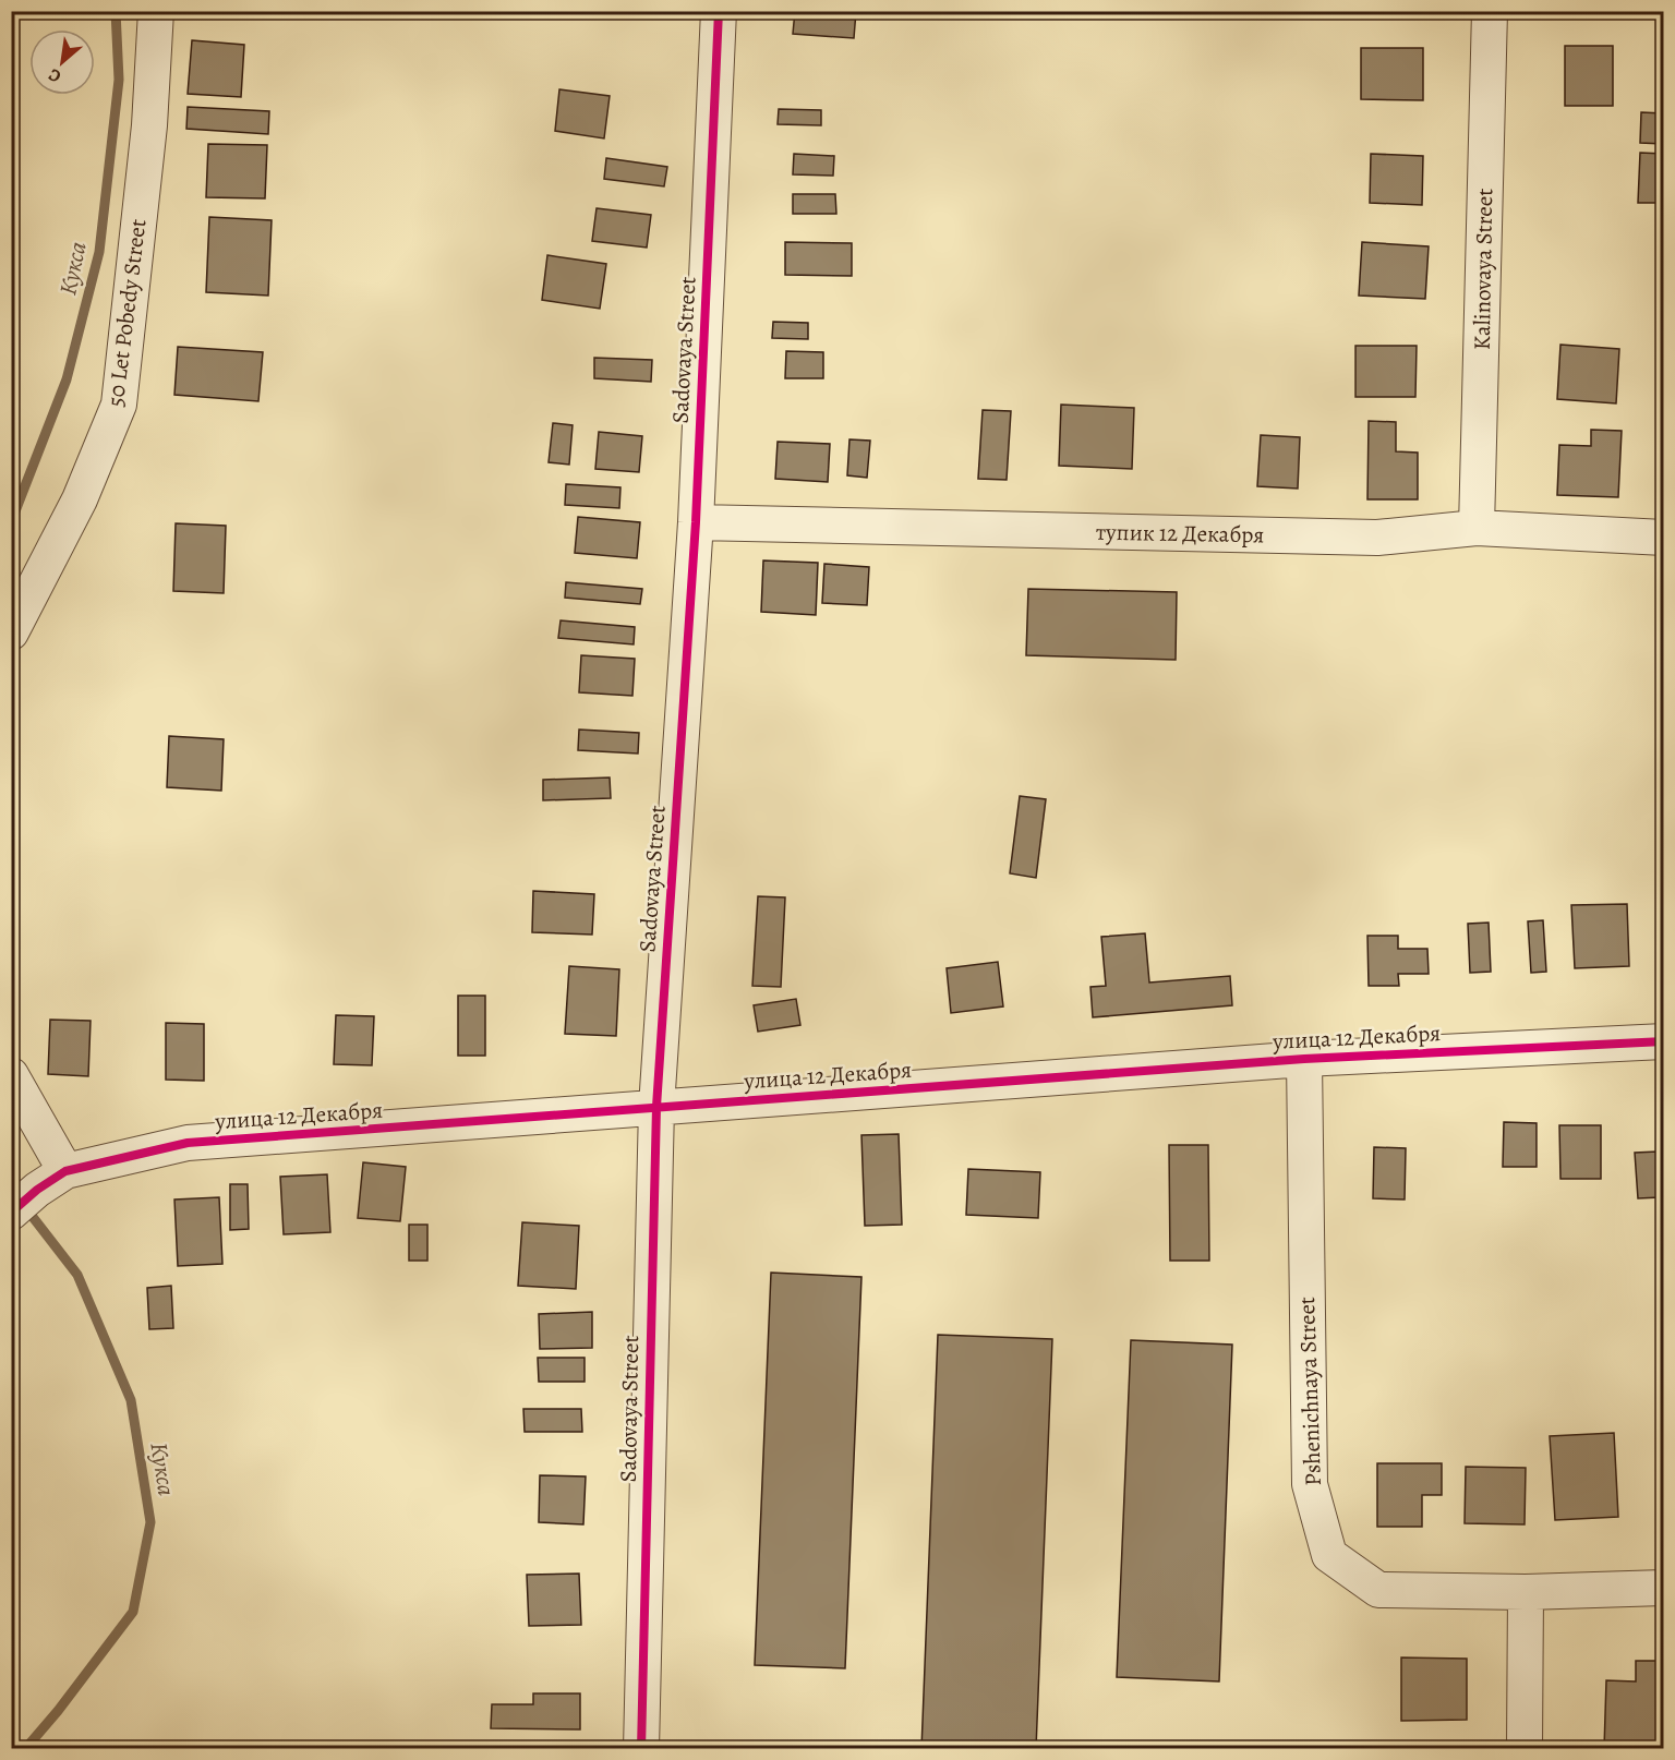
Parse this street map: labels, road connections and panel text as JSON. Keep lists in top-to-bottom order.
{
  "streets": {
    "street": [
      "Kalinovaya Street",
      "50 Let Pobedy Street",
      "Sadovaya Street",
      "тупик 12 Декабря",
      "улица 12 Декабря",
      "Pshenichnaya Street"
    ]
  },
  "crossings": [
    ["Kalinovaya Street", "тупик 12 Декабря"],
    ["Sadovaya Street", "тупик 12 Декабря"],
    ["Sadovaya Street", "улица 12 Декабря"],
    ["улица 12 Декабря", "Pshenichnaya Street"]
  ],
  "water": ["Кукса"],
  "north": "bottom left"
}
